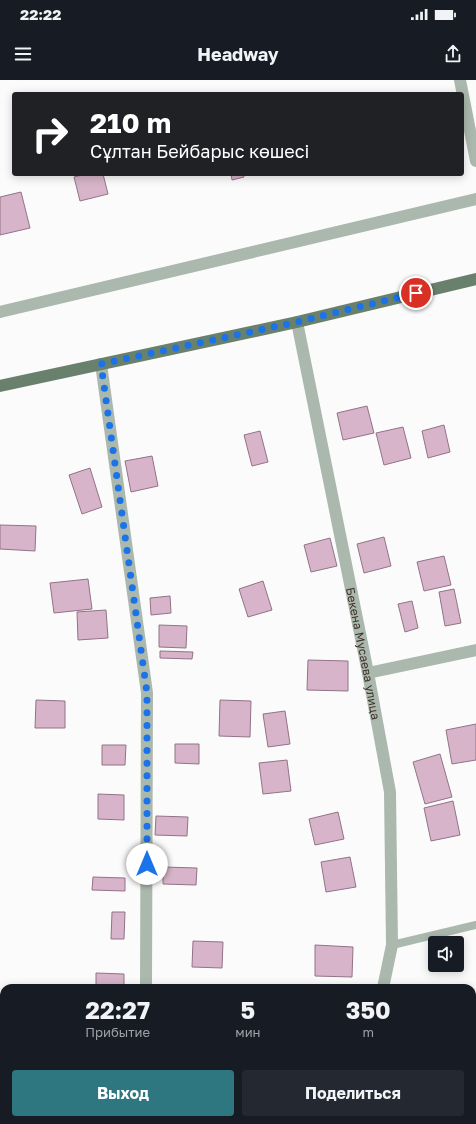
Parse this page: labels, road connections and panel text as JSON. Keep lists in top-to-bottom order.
{
  "streets": {
    "street": ["Бекена Мусаева улица"]
  },
  "page": {
    "status": "22:22",
    "header": "Headway",
    "turn": ["210 m", "Сұлтан Бейбарыс көшесі"],
    "eta": [
      "22:27",
      "Прибытие",
      "5",
      "мин",
      "350",
      "m"
    ],
    "buttons": ["Выход", "Поделиться"]
  }
}
